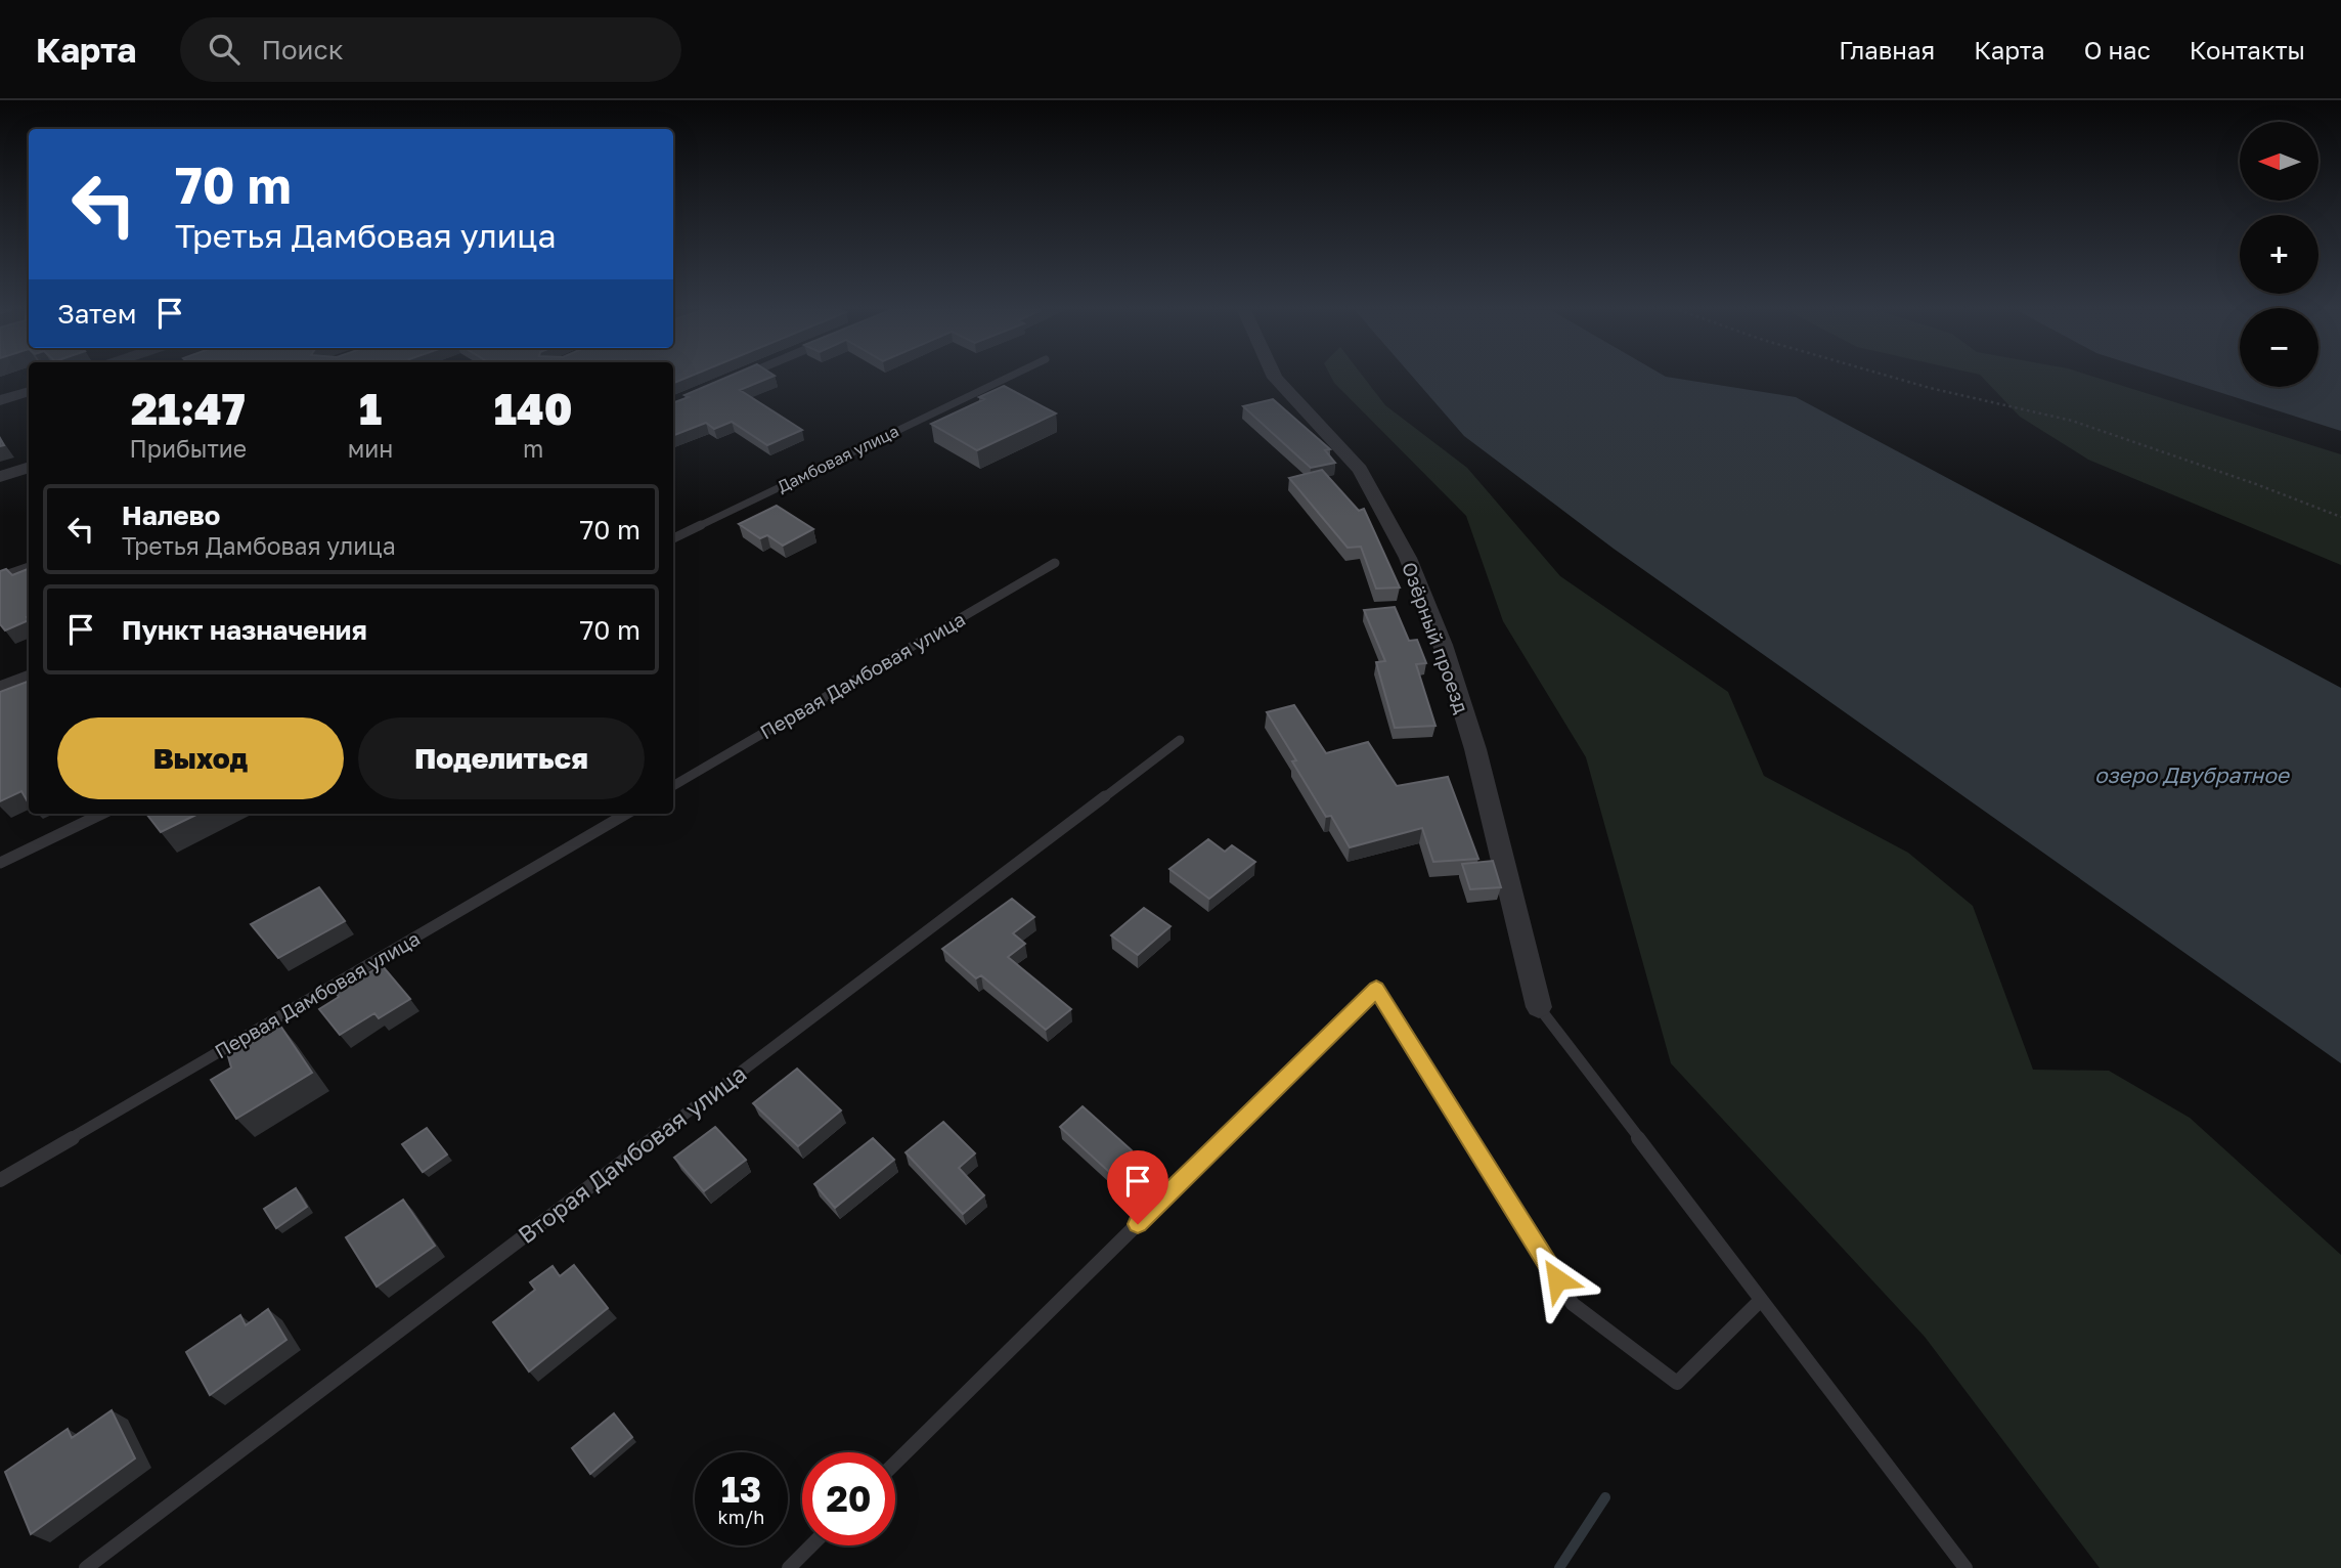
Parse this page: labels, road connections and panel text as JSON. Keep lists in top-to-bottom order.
{
  "streets": {
    "street": ["Озёрный проезд"],
    "lane": ["Дамбовая улица", "Первая Дамбовая улица", "Вторая Дамбовая улица"]
  },
  "water": ["озеро Двубратное"],
  "north": "left",
  "page": {
    "header": "Карта",
    "search": "Поиск",
    "nav": [
      "Главная",
      "Карта",
      "О нас",
      "Контакты"
    ],
    "map_buttons": ["+", "−"],
    "turn": ["70 m", "Третья Дамбовая улица"],
    "then": "Затем",
    "eta": [
      "21:47",
      "Прибытие",
      "1",
      "мин",
      "140",
      "m"
    ],
    "list": [
      {
        "name": "Налево",
        "note": "Третья Дамбовая улица",
        "value": "70 m"
      },
      {
        "name": "Пункт назначения",
        "value": "70 m"
      }
    ],
    "buttons": ["Выход", "Поделиться"],
    "speed": "13 km/h",
    "limit": "20"
  }
}
